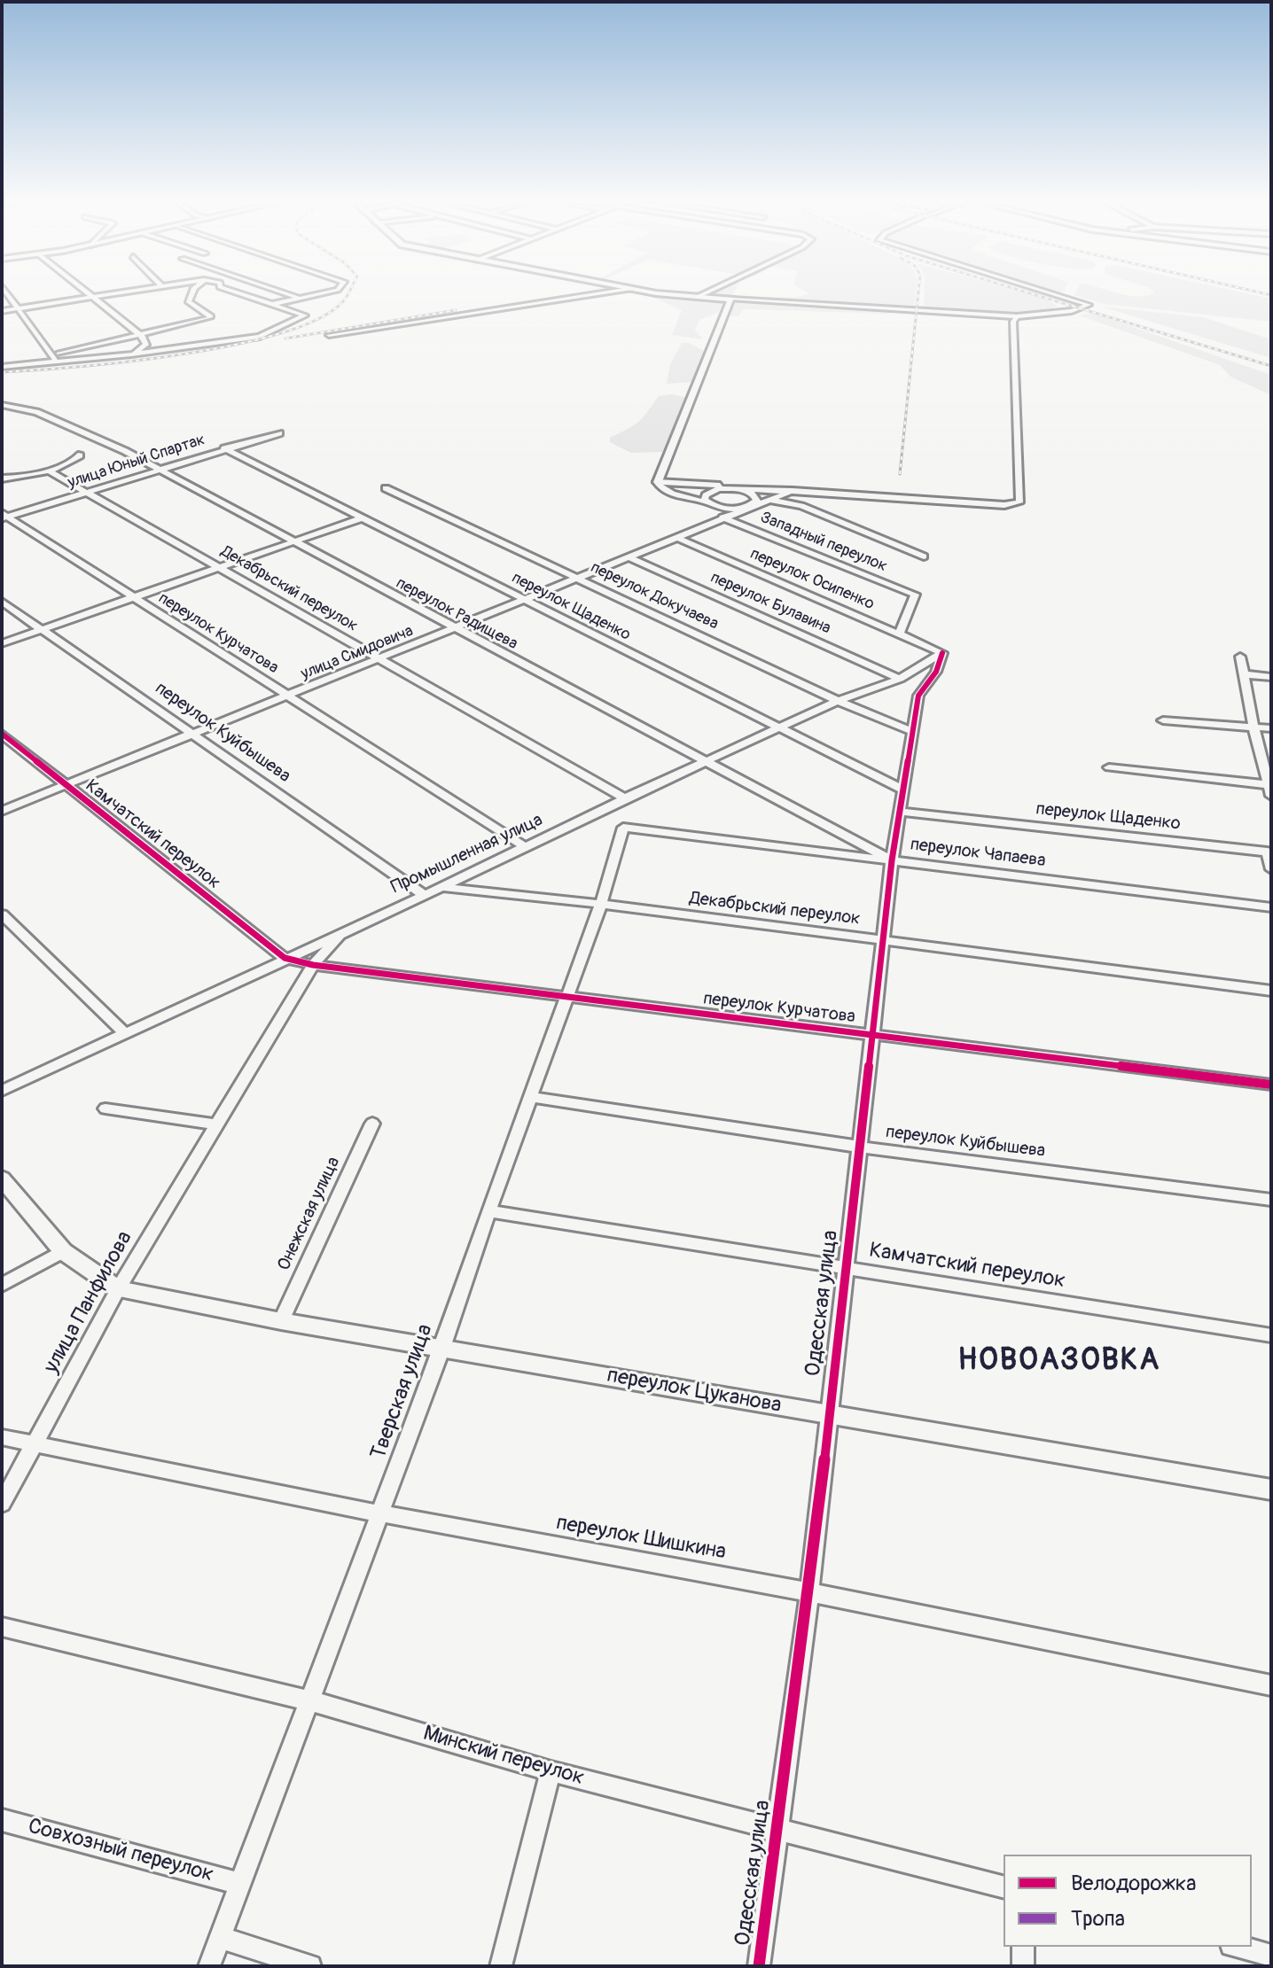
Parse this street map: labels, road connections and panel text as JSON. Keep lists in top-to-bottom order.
{
  "streets": {
    "main road": ["переулок Цуканова"],
    "street": [
      "улица Юный Спартак",
      "Западный переулок",
      "переулок Осипенко",
      "Декабрьский переулок",
      "переулок Докучаева",
      "переулок Булавина",
      "переулок Щаденко",
      "переулок Радищева",
      "переулок Курчатова",
      "улица Смидовича",
      "переулок Куйбышева",
      "Камчатский переулок",
      "переулок Чапаева",
      "Промышленная улица",
      "Онежская улица",
      "улица Панфилова",
      "Одесская улица",
      "Тверская улица",
      "переулок Шишкина",
      "Минский переулок",
      "Совхозный переулок"
    ]
  },
  "crossings": [
    ["улица Юный Спартак", "Декабрьский переулок"],
    ["улица Юный Спартак", "переулок Щаденко"],
    ["улица Юный Спартак", "переулок Радищева"],
    ["улица Юный Спартак", "переулок Курчатова"],
    ["Западный переулок", "переулок Осипенко"],
    ["Западный переулок", "улица Смидовича"],
    ["переулок Осипенко", "улица Смидовича"],
    ["переулок Осипенко", "Промышленная улица"],
    ["переулок Осипенко", "Одесская улица"],
    ["Декабрьский переулок", "улица Смидовича"],
    ["Декабрьский переулок", "Промышленная улица"],
    ["Декабрьский переулок", "Одесская улица"],
    ["Декабрьский переулок", "Тверская улица"],
    ["переулок Докучаева", "улица Смидовича"],
    ["переулок Докучаева", "Промышленная улица"],
    ["переулок Докучаева", "Одесская улица"],
    ["переулок Булавина", "улица Смидовича"],
    ["переулок Булавина", "Промышленная улица"],
    ["переулок Щаденко", "улица Смидовича"],
    ["переулок Щаденко", "Промышленная улица"],
    ["переулок Щаденко", "Одесская улица"],
    ["переулок Радищева", "улица Смидовича"],
    ["переулок Радищева", "переулок Чапаева"],
    ["переулок Радищева", "Промышленная улица"],
    ["переулок Радищева", "Одесская улица"],
    ["переулок Курчатова", "улица Смидовича"],
    ["переулок Курчатова", "Камчатский переулок"],
    ["переулок Курчатова", "Промышленная улица"],
    ["переулок Курчатова", "улица Панфилова"],
    ["переулок Курчатова", "Одесская улица"],
    ["переулок Курчатова", "Тверская улица"],
    ["улица Смидовича", "переулок Куйбышева"],
    ["улица Смидовича", "Камчатский переулок"],
    ["переулок Куйбышева", "Промышленная улица"],
    ["переулок Куйбышева", "Одесская улица"],
    ["переулок Куйбышева", "Тверская улица"],
    ["Камчатский переулок", "Промышленная улица"],
    ["Камчатский переулок", "Одесская улица"],
    ["Камчатский переулок", "Тверская улица"],
    ["переулок Чапаева", "Одесская улица"],
    ["переулок Чапаева", "Тверская улица"],
    ["Промышленная улица", "улица Панфилова"],
    ["Промышленная улица", "Одесская улица"],
    ["Онежская улица", "переулок Цуканова"],
    ["улица Панфилова", "переулок Цуканова"],
    ["улица Панфилова", "переулок Шишкина"],
    ["Одесская улица", "переулок Цуканова"],
    ["Одесская улица", "переулок Шишкина"],
    ["Одесская улица", "Минский переулок"],
    ["переулок Цуканова", "Тверская улица"],
    ["Тверская улица", "переулок Шишкина"],
    ["Тверская улица", "Минский переулок"],
    ["Тверская улица", "Совхозный переулок"]
  ],
  "districts": ["НОВОАЗОВКА"],
  "legend": ["Велодорожка", "Тропа"]
}
